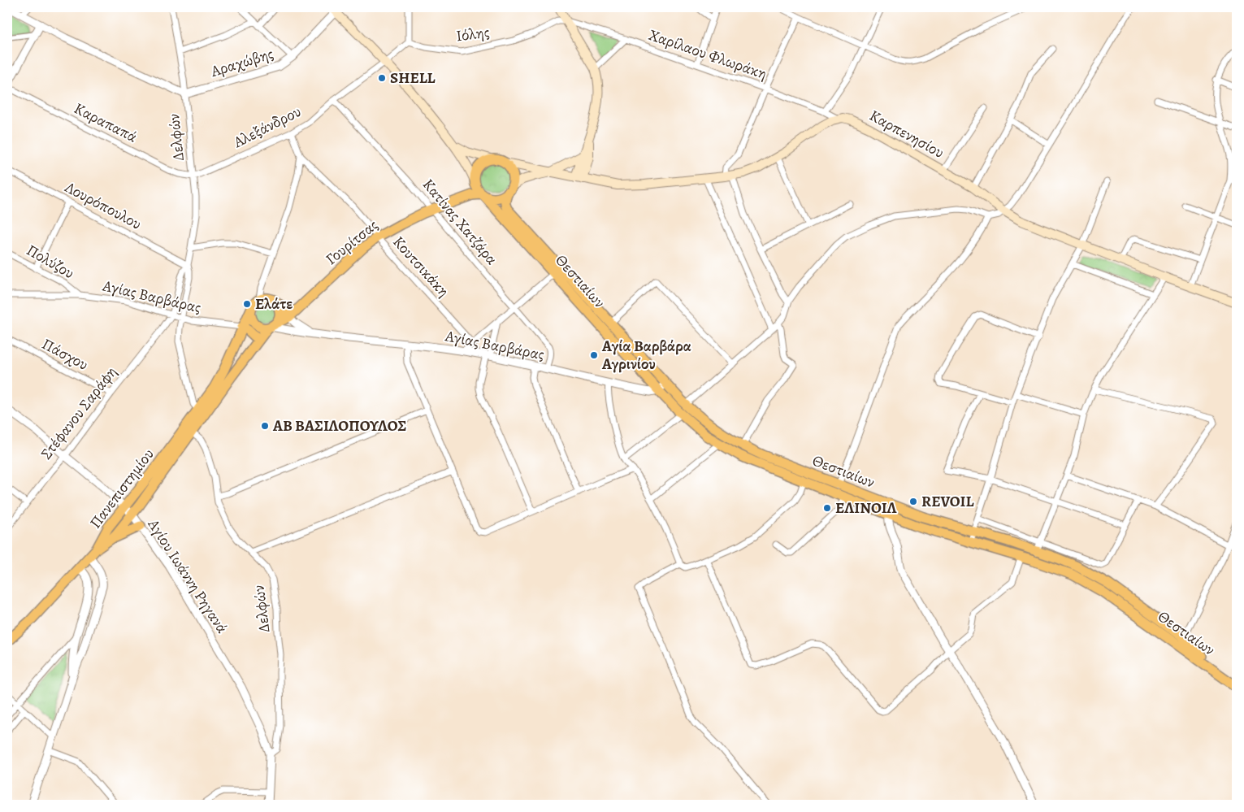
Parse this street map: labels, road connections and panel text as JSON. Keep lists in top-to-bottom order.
{
  "streets": {
    "main road": [
      "Καρπενησίου",
      "Γουρίτσας",
      "Θεστιαίων",
      "Πανεπιστημίου"
    ],
    "street": [
      "Ιόλης",
      "Χαρίλαου Φλωράκη",
      "Αραχώβης",
      "Καραπαπά",
      "Αλεξάνδρου",
      "Δελφών",
      "Λουρόπουλου",
      "Κατίνας Χατζάρα",
      "Πολύζου",
      "Κουτσικάκη",
      "Αγίας Βαρβάρας",
      "Πάσχου",
      "Στέφανου Σαράφη",
      "Αγίου Ιωάννη Ρηγανά"
    ]
  },
  "crossings": [
    ["Ιόλης", "Χαρίλαου Φλωράκη"],
    ["Χαρίλαου Φλωράκη", "Καρπενησίου"],
    ["Αραχώβης", "Δελφών"],
    ["Καραπαπά", "Αλεξάνδρου"],
    ["Καραπαπά", "Δελφών"],
    ["Αλεξάνδρου", "Δελφών"],
    ["Αλεξάνδρου", "Κατίνας Χατζάρα"],
    ["Αλεξάνδρου", "Κουτσικάκη"],
    ["Δελφών", "Λουρόπουλου"],
    ["Δελφών", "Αγίας Βαρβάρας"],
    ["Δελφών", "Στέφανου Σαράφη"],
    ["Δελφών", "Πανεπιστημίου"],
    ["Δελφών", "Αγίου Ιωάννη Ρηγανά"],
    ["Κατίνας Χατζάρα", "Γουρίτσας"],
    ["Κατίνας Χατζάρα", "Αγίας Βαρβάρας"],
    ["Γουρίτσας", "Κουτσικάκη"],
    ["Γουρίτσας", "Θεστιαίων"],
    ["Γουρίτσας", "Αγίας Βαρβάρας"],
    ["Γουρίτσας", "Πανεπιστημίου"],
    ["Πολύζου", "Αγίας Βαρβάρας"],
    ["Θεστιαίων", "Αγίας Βαρβάρας"],
    ["Αγίας Βαρβάρας", "Στέφανου Σαράφη"],
    ["Αγίας Βαρβάρας", "Πανεπιστημίου"],
    ["Πάσχου", "Στέφανου Σαράφη"],
    ["Στέφανου Σαράφη", "Αγίου Ιωάννη Ρηγανά"],
    ["Πανεπιστημίου", "Αγίου Ιωάννη Ρηγανά"]
  ],
  "places": [
    "SHELL",
    "Ελάτε",
    "Αγία Βαρβάρα Αγρινίου",
    "ΑΒ ΒΑΣΙΛΟΠΟΥΛΟΣ",
    "REVOIL",
    "ΕΛΙΝΟΙΛ"
  ]
}
